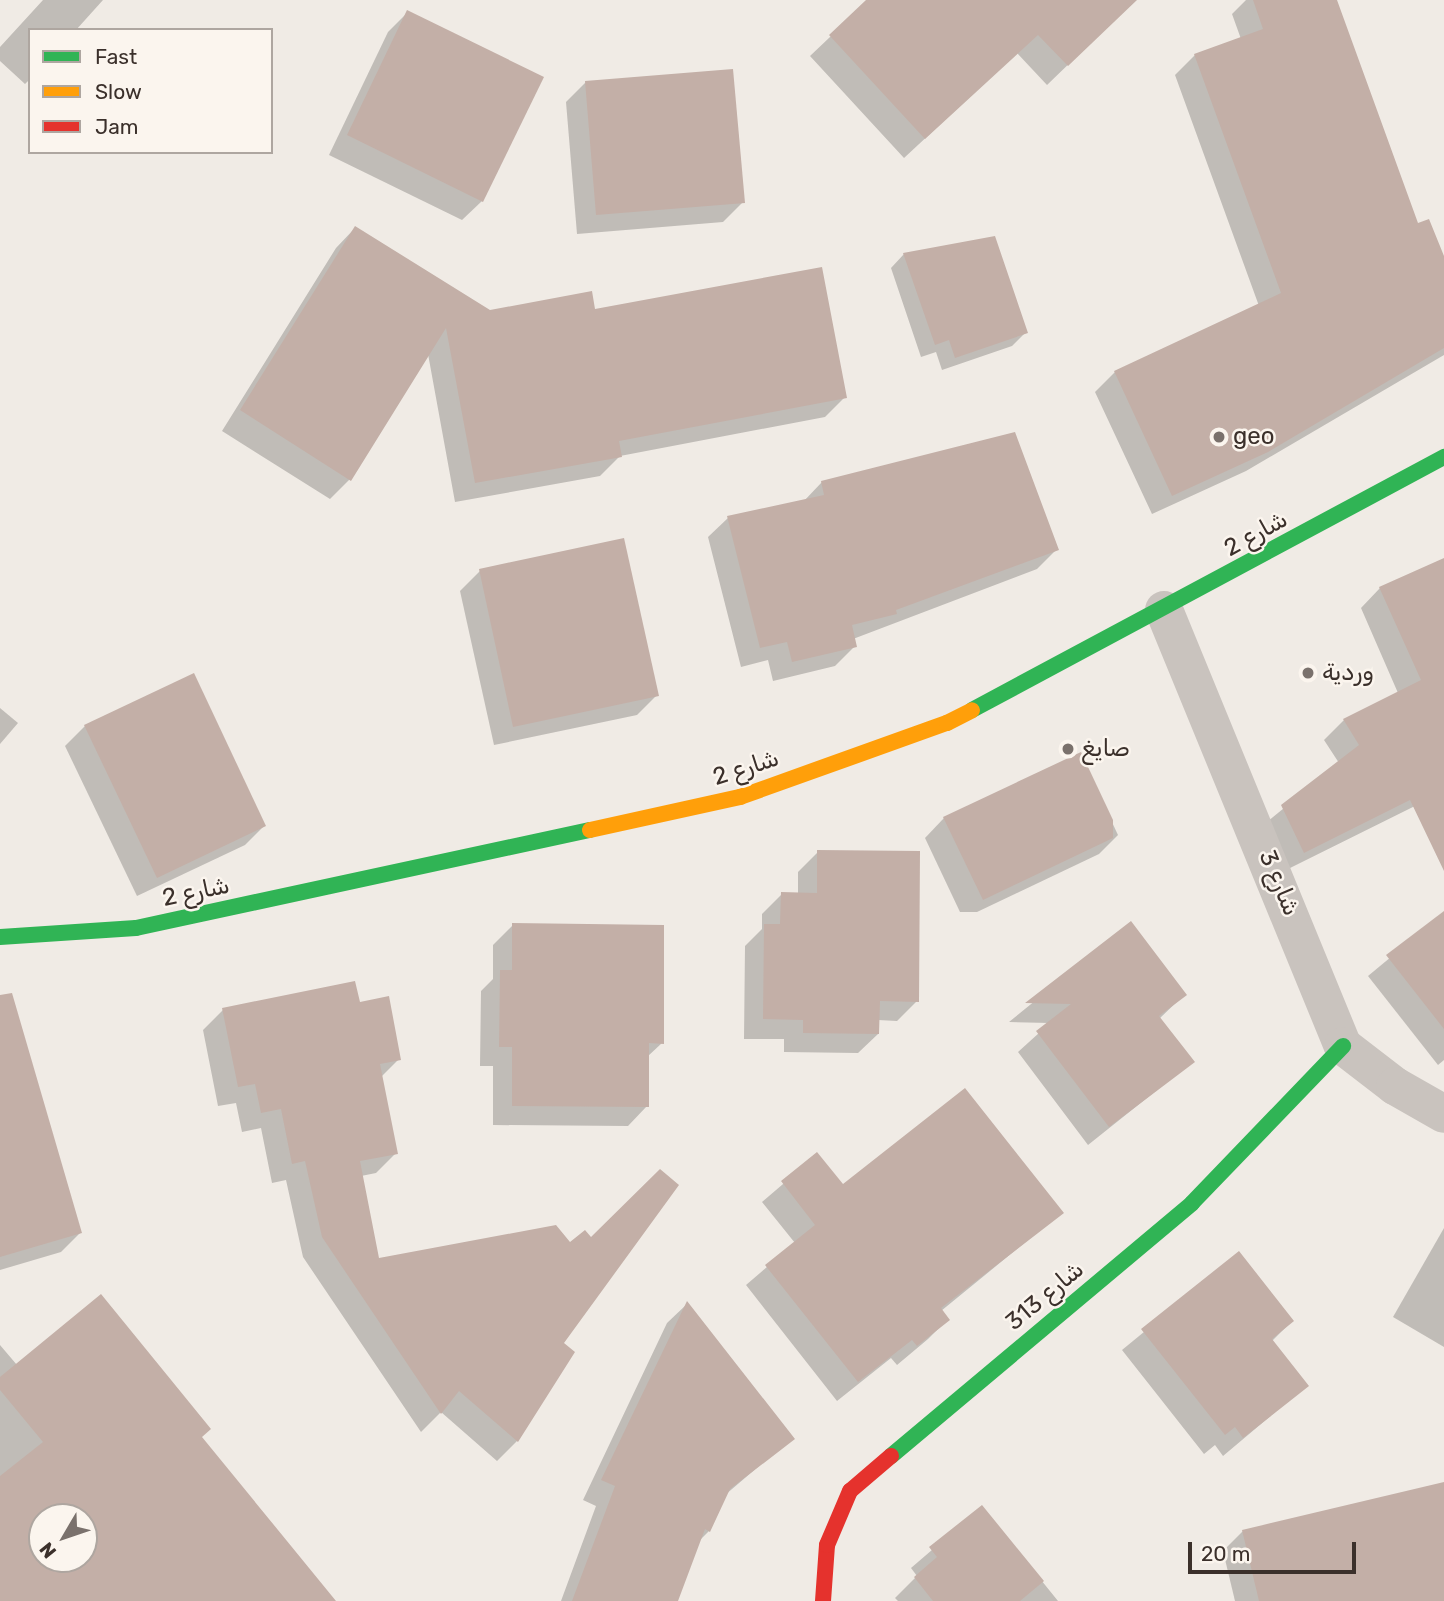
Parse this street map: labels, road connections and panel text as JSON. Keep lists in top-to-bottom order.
{
  "streets": {
    "street": ["شارع 2", "شارع 3", "شارع 313"]
  },
  "crossings": [
    ["شارع 2", "شارع 3"],
    ["شارع 3", "شارع 313"]
  ],
  "places": ["geo", "وردية", "صايغ"],
  "legend": ["Fast", "Slow", "Jam"],
  "scale_bar": "20 m",
  "north": "bottom left"
}
